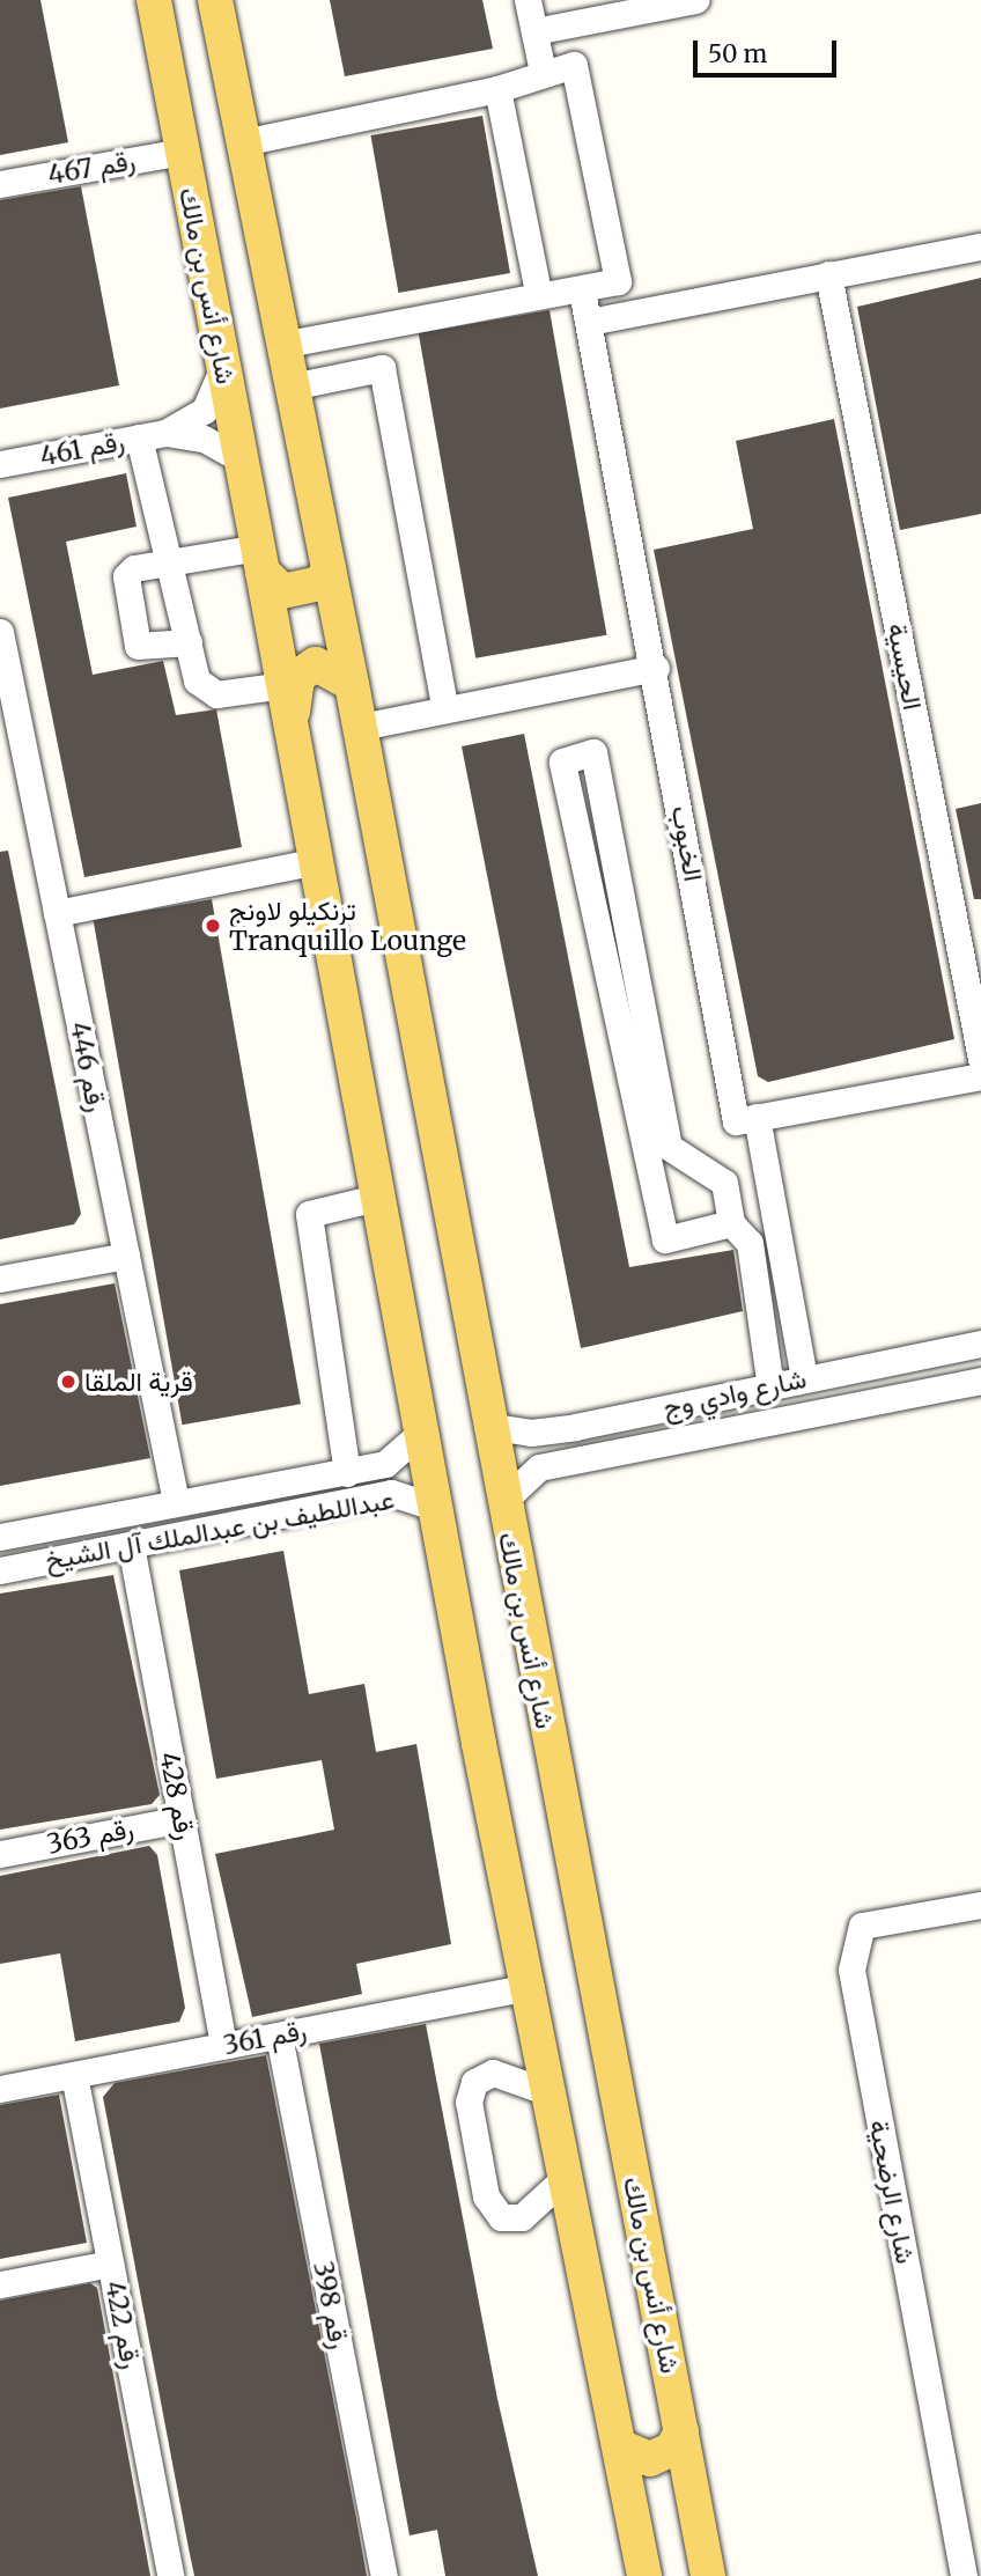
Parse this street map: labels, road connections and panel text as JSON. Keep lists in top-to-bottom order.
{
  "streets": {
    "main road": ["شارع أنس بن مالك"],
    "street": [
      "رقم 467",
      "رقم 461",
      "الحيسية",
      "الخبوب",
      "رقم 446",
      "شارع وادي وج",
      "عبداللطيف بن عبدالملك آل الشيخ",
      "رقم 428",
      "رقم 363",
      "رقم 361",
      "شارع الرضحية",
      "رقم 398",
      "رقم 422"
    ]
  },
  "crossings": [
    ["رقم 467", "شارع أنس بن مالك"],
    ["شارع أنس بن مالك", "شارع وادي وج"],
    ["شارع أنس بن مالك", "عبداللطيف بن عبدالملك آل الشيخ"],
    ["شارع أنس بن مالك", "رقم 361"],
    ["رقم 446", "عبداللطيف بن عبدالملك آل الشيخ"],
    ["عبداللطيف بن عبدالملك آل الشيخ", "رقم 428"],
    ["رقم 428", "رقم 363"],
    ["رقم 428", "رقم 361"],
    ["رقم 361", "رقم 398"],
    ["رقم 361", "رقم 422"]
  ],
  "places": ["ترنكيلو لاونج Tranquillo Lounge", "قرية الملقا"],
  "scale_bar": "50 m"
}
